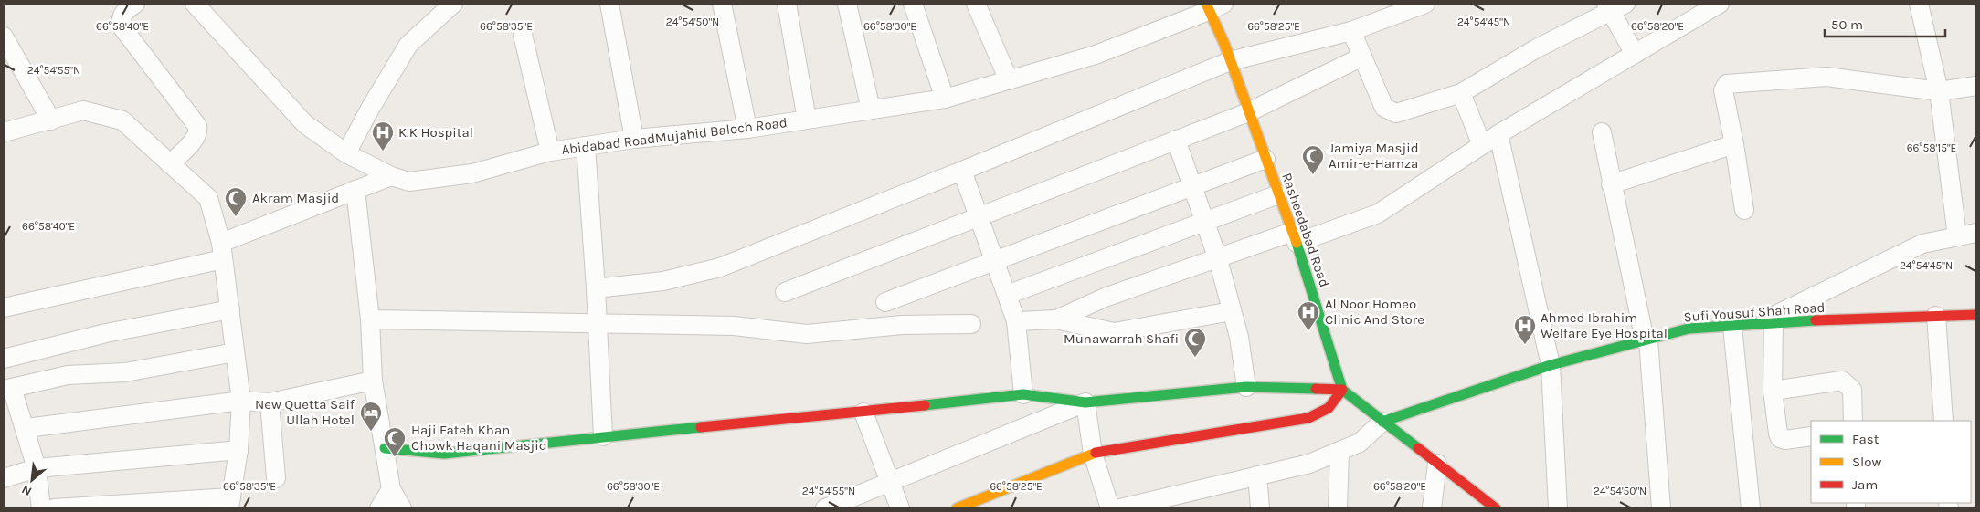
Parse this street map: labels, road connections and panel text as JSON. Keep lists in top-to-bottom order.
{
  "streets": {
    "street": ["Abidabad RoadMujahid Baloch Road", "Rasheedabad Road", "Sufi Yousuf Shah Road"]
  },
  "crossings": [
    ["Abidabad RoadMujahid Baloch Road", "Rasheedabad Road"]
  ],
  "places": {
    "hospital": ["K.K Hospital", "Al Noor Homeo Clinic And Store", "Ahmed Ibrahim Welfare Eye Hospital"],
    "mosque": [
      "Jamiya Masjid Amir-e-Hamza",
      "Akram Masjid",
      "Munawarrah Shafi",
      "Haji Fateh Khan Chowk Haqani Masjid"
    ],
    "hotel": ["New Quetta Saif Ullah Hotel"]
  },
  "legend": ["Fast", "Slow", "Jam"],
  "scale_bar": "50 m",
  "north": "bottom left",
  "coordinates": [
    "24°54'50\"N",
    "24°54'45\"N",
    "66°58'40\"E",
    "66°58'35\"E",
    "66°58'30\"E",
    "66°58'25\"E",
    "66°58'20\"E",
    "24°54'55\"N",
    "66°58'15\"E"
  ]
}
